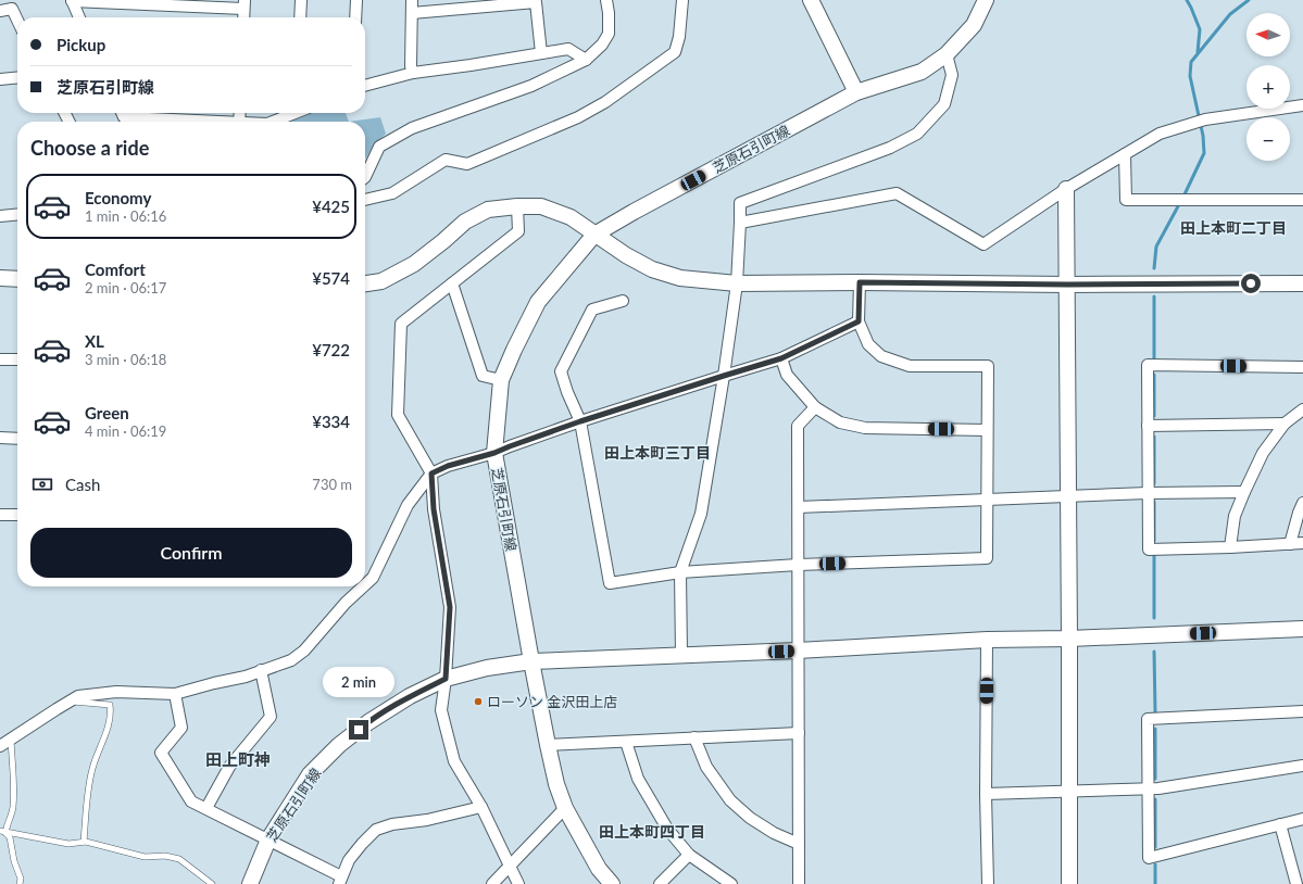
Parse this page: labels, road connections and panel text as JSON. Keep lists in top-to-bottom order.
{
  "streets": {
    "street": ["芝原石引町線"]
  },
  "districts": [
    "田上本町二丁目",
    "田上本町三丁目",
    "田上町神",
    "田上本町四丁目"
  ],
  "places": ["ローソン 金沢田上店"],
  "north": "left",
  "page": {
    "map_buttons": ["+", "−"],
    "banner": ["Pickup", "芝原石引町線"],
    "heading": "Choose a ride",
    "list": [
      {
        "name": "Economy",
        "note": "1 min · 06:16",
        "value": "¥425"
      },
      {
        "name": "Comfort",
        "note": "2 min · 06:17",
        "value": "¥574"
      },
      {
        "name": "XL",
        "note": "3 min · 06:18",
        "value": "¥722"
      },
      {
        "name": "Green",
        "note": "4 min · 06:19",
        "value": "¥334"
      }
    ],
    "pay": ["Cash", "730 m"],
    "buttons": "Confirm",
    "bubble": "2 min"
  }
}
